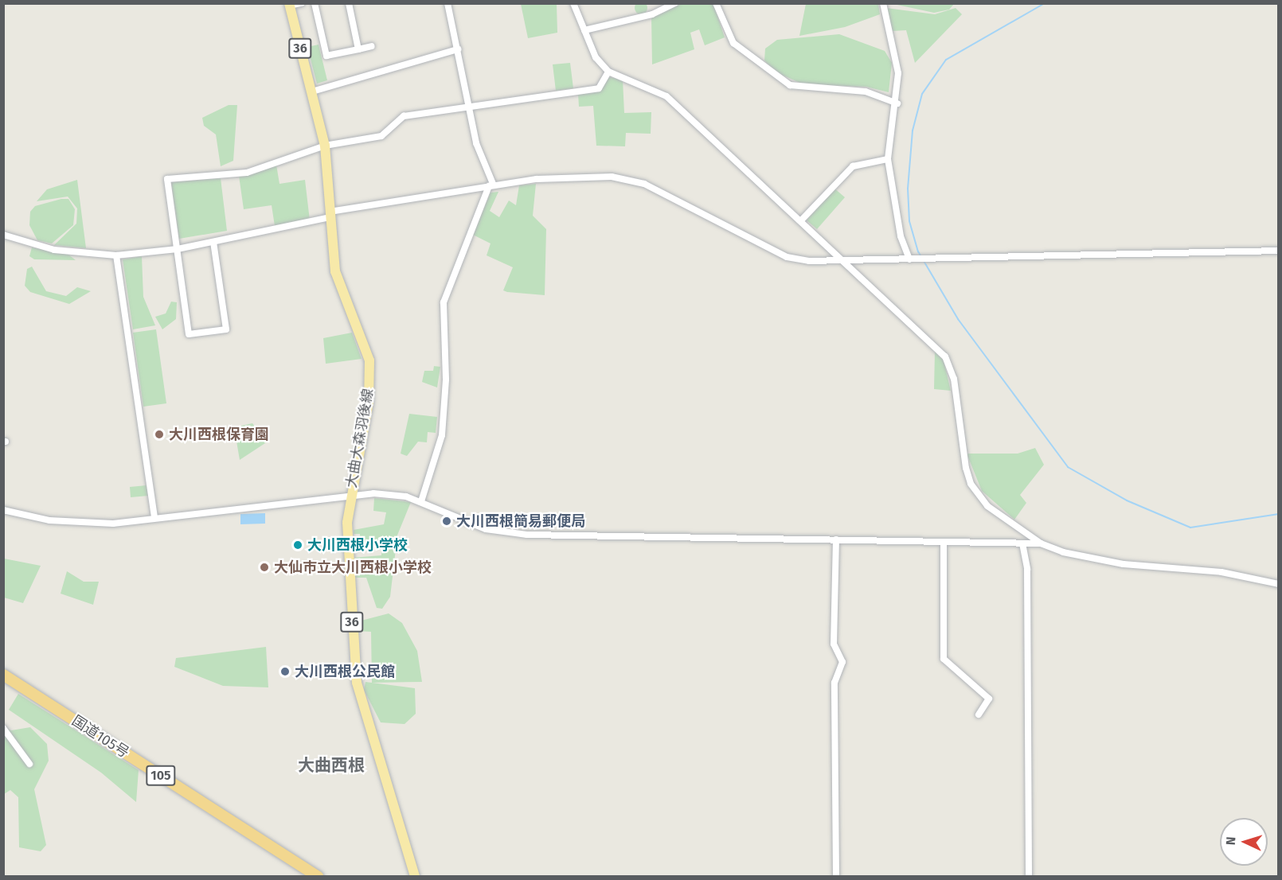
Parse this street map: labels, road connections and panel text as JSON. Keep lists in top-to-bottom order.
{
  "streets": {
    "highway": ["国道105号", "105"],
    "main road": ["36", "大曲大森羽後線"]
  },
  "districts": ["大曲西根"],
  "places": [
    "大川西根保育園",
    "大川西根簡易郵便局",
    "大川西根小学校",
    "大仙市立大川西根小学校",
    "大川西根公民館"
  ],
  "north": "left"
}
